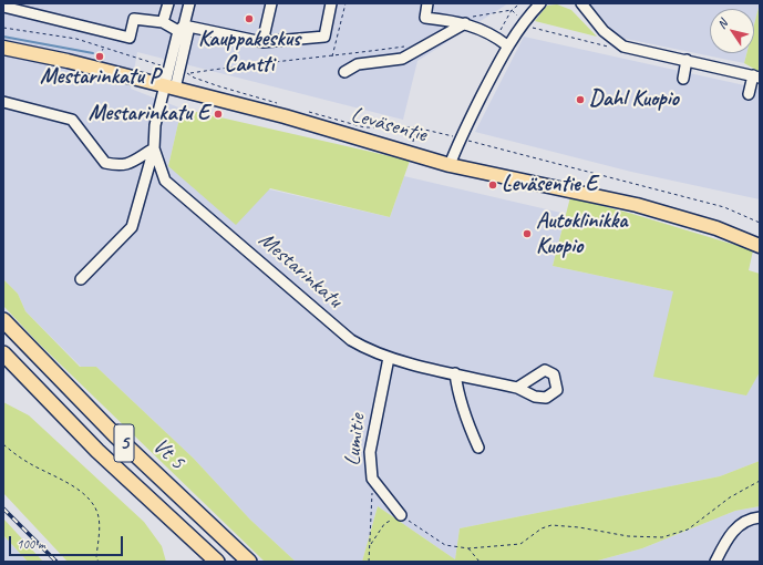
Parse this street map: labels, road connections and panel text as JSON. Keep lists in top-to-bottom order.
{
  "streets": {
    "highway": ["5", "Vt 5"],
    "main road": ["Leväsentie"],
    "street": ["Mestarinkatu", "Lumitie"]
  },
  "crossings": [
    ["Leväsentie", "Mestarinkatu"],
    ["Mestarinkatu", "Lumitie"]
  ],
  "places": [
    "Kauppakeskus Cantti",
    "Mestarinkatu P",
    "Dahl Kuopio",
    "Mestarinkatu E",
    "Leväsentie E",
    "Autoklinikka Kuopio"
  ],
  "scale_bar": "100 m",
  "north": "top left"
}
